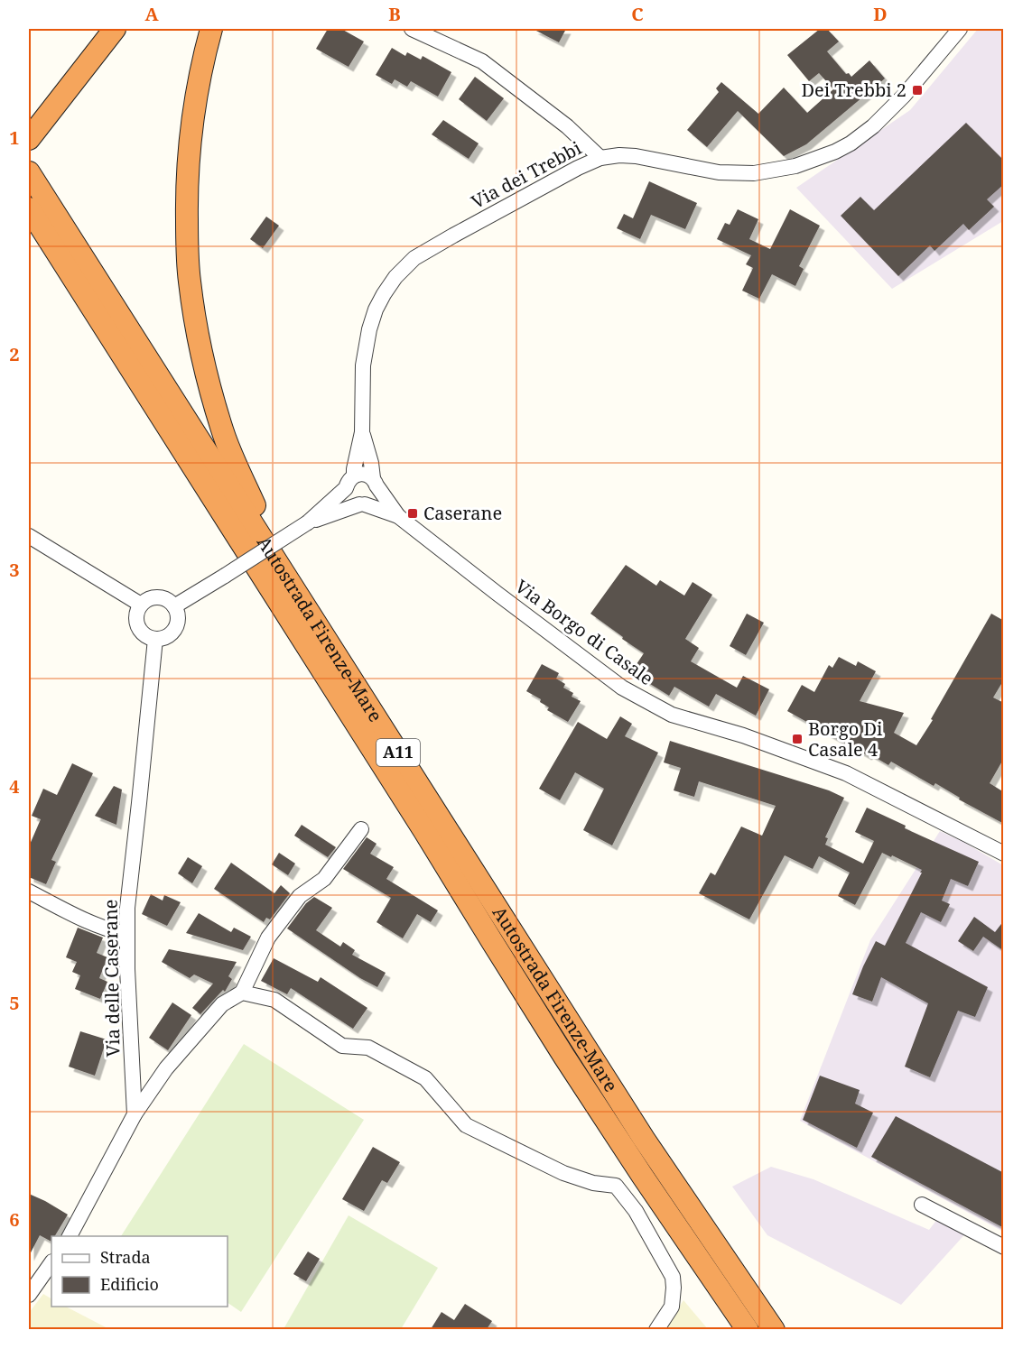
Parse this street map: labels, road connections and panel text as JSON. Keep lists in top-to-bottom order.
{
  "streets": {
    "highway": ["Autostrada Firenze-Mare", "A11"],
    "street": ["Via dei Trebbi", "Via Borgo di Casale", "Via delle Caserane"]
  },
  "crossings": [
    ["Via dei Trebbi", "Via Borgo di Casale"]
  ],
  "places": {
    "transit": ["Dei Trebbi 2", "Caserane", "Borgo Di Casale 4"]
  },
  "legend": ["Strada", "Edificio"],
  "grid": {
    "columns": [
      "A",
      "B",
      "C",
      "D"
    ],
    "rows": [
      "1",
      "2",
      "3",
      "4",
      "5",
      "6"
    ]
  }
}
